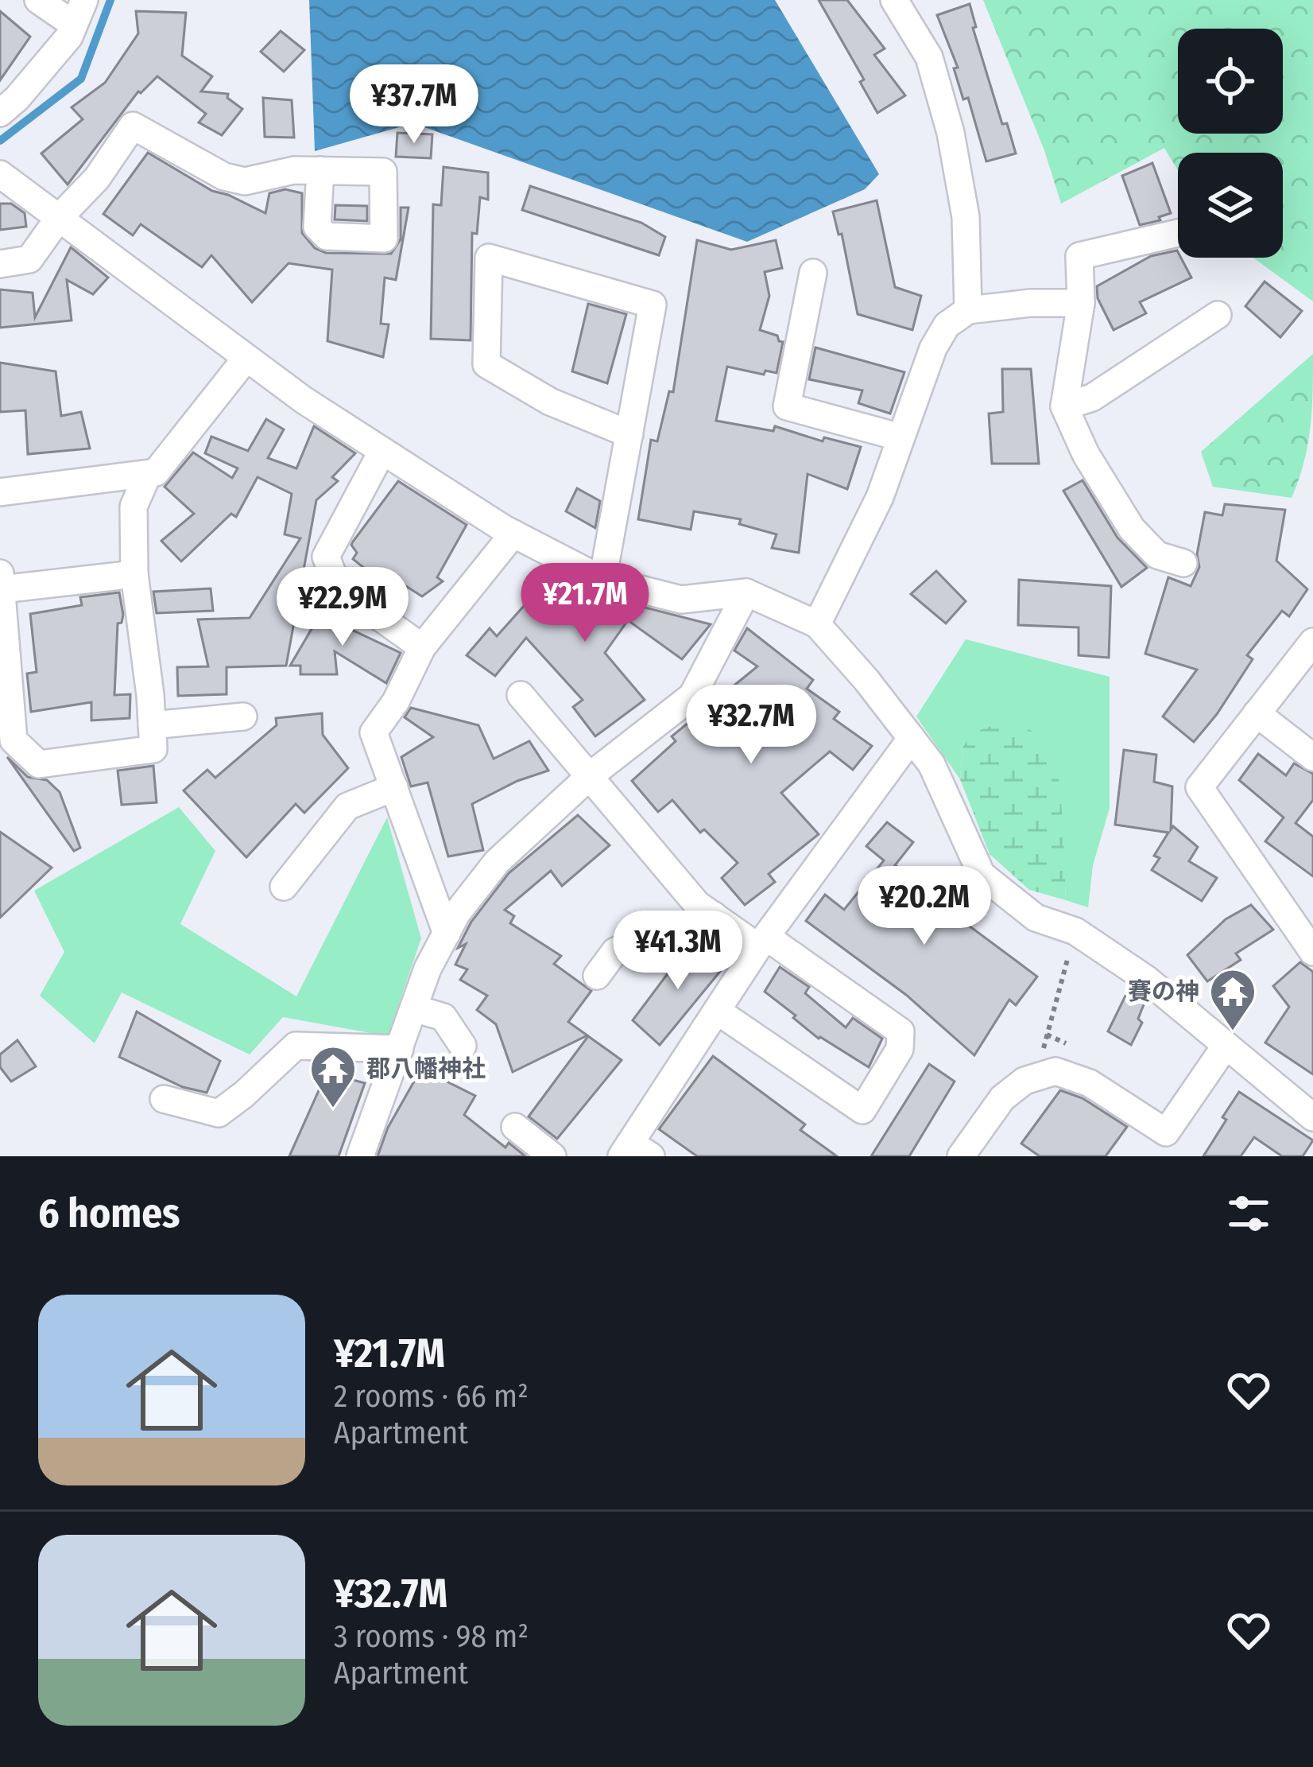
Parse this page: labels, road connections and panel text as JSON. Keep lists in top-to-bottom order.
{
  "places": {
    "temple": ["賽の神", "郡八幡神社"]
  },
  "page": {
    "price": [
      "¥37.7M",
      "¥21.7M",
      "¥22.9M",
      "¥32.7M",
      "¥20.2M",
      "¥41.3M"
    ],
    "heading": "6 homes",
    "list": [
      {
        "name": "¥21.7M",
        "note": "2 rooms · 66 m² · Apartment"
      },
      {
        "name": "¥32.7M",
        "note": "3 rooms · 98 m² · Apartment"
      }
    ]
  }
}
